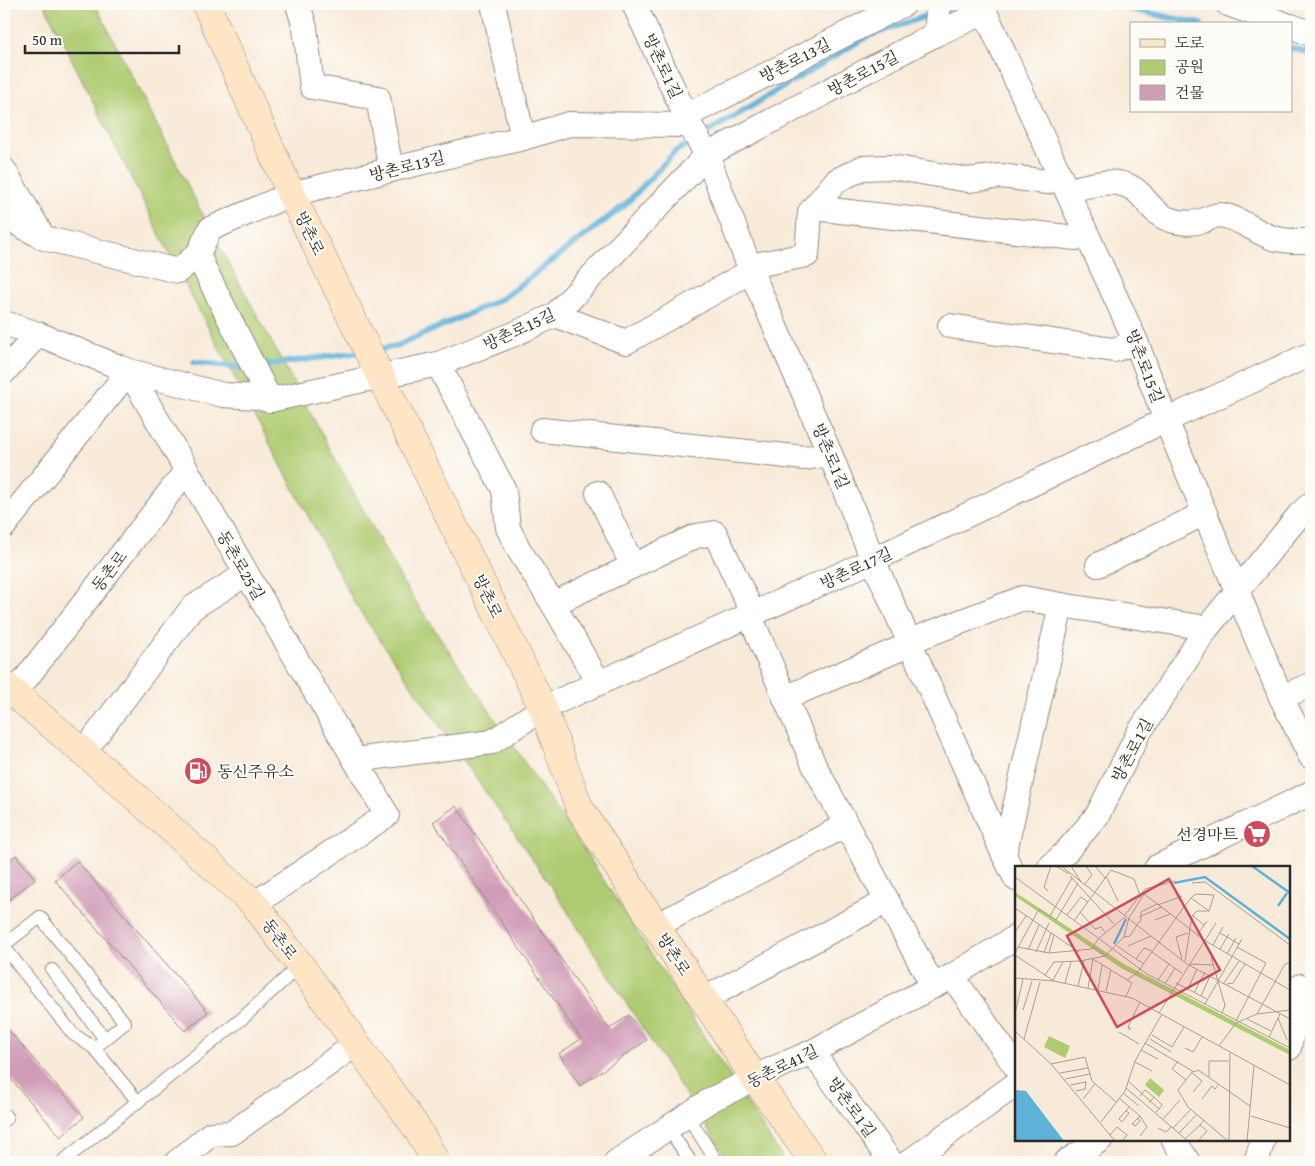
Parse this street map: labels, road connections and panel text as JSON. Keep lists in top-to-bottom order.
{
  "streets": {
    "street": [
      "방촌로13길",
      "방촌로1길",
      "방촌로15길",
      "방촌로",
      "동촌로25길",
      "방촌로17길",
      "동촌로",
      "동촌로41길"
    ]
  },
  "crossings": [
    ["방촌로13길", "방촌로1길"],
    ["방촌로13길", "방촌로"],
    ["방촌로1길", "방촌로15길"],
    ["방촌로1길", "방촌로17길"],
    ["방촌로1길", "동촌로41길"],
    ["방촌로15길", "방촌로"],
    ["방촌로15길", "방촌로17길"],
    ["방촌로", "방촌로17길"],
    ["방촌로", "동촌로41길"],
    ["동촌로25길", "동촌로"]
  ],
  "places": {
    "fuel station": ["동신주유소"],
    "supermarket": ["선경마트"]
  },
  "legend": ["도로", "공원", "건물"],
  "scale_bar": "50 m"
}
